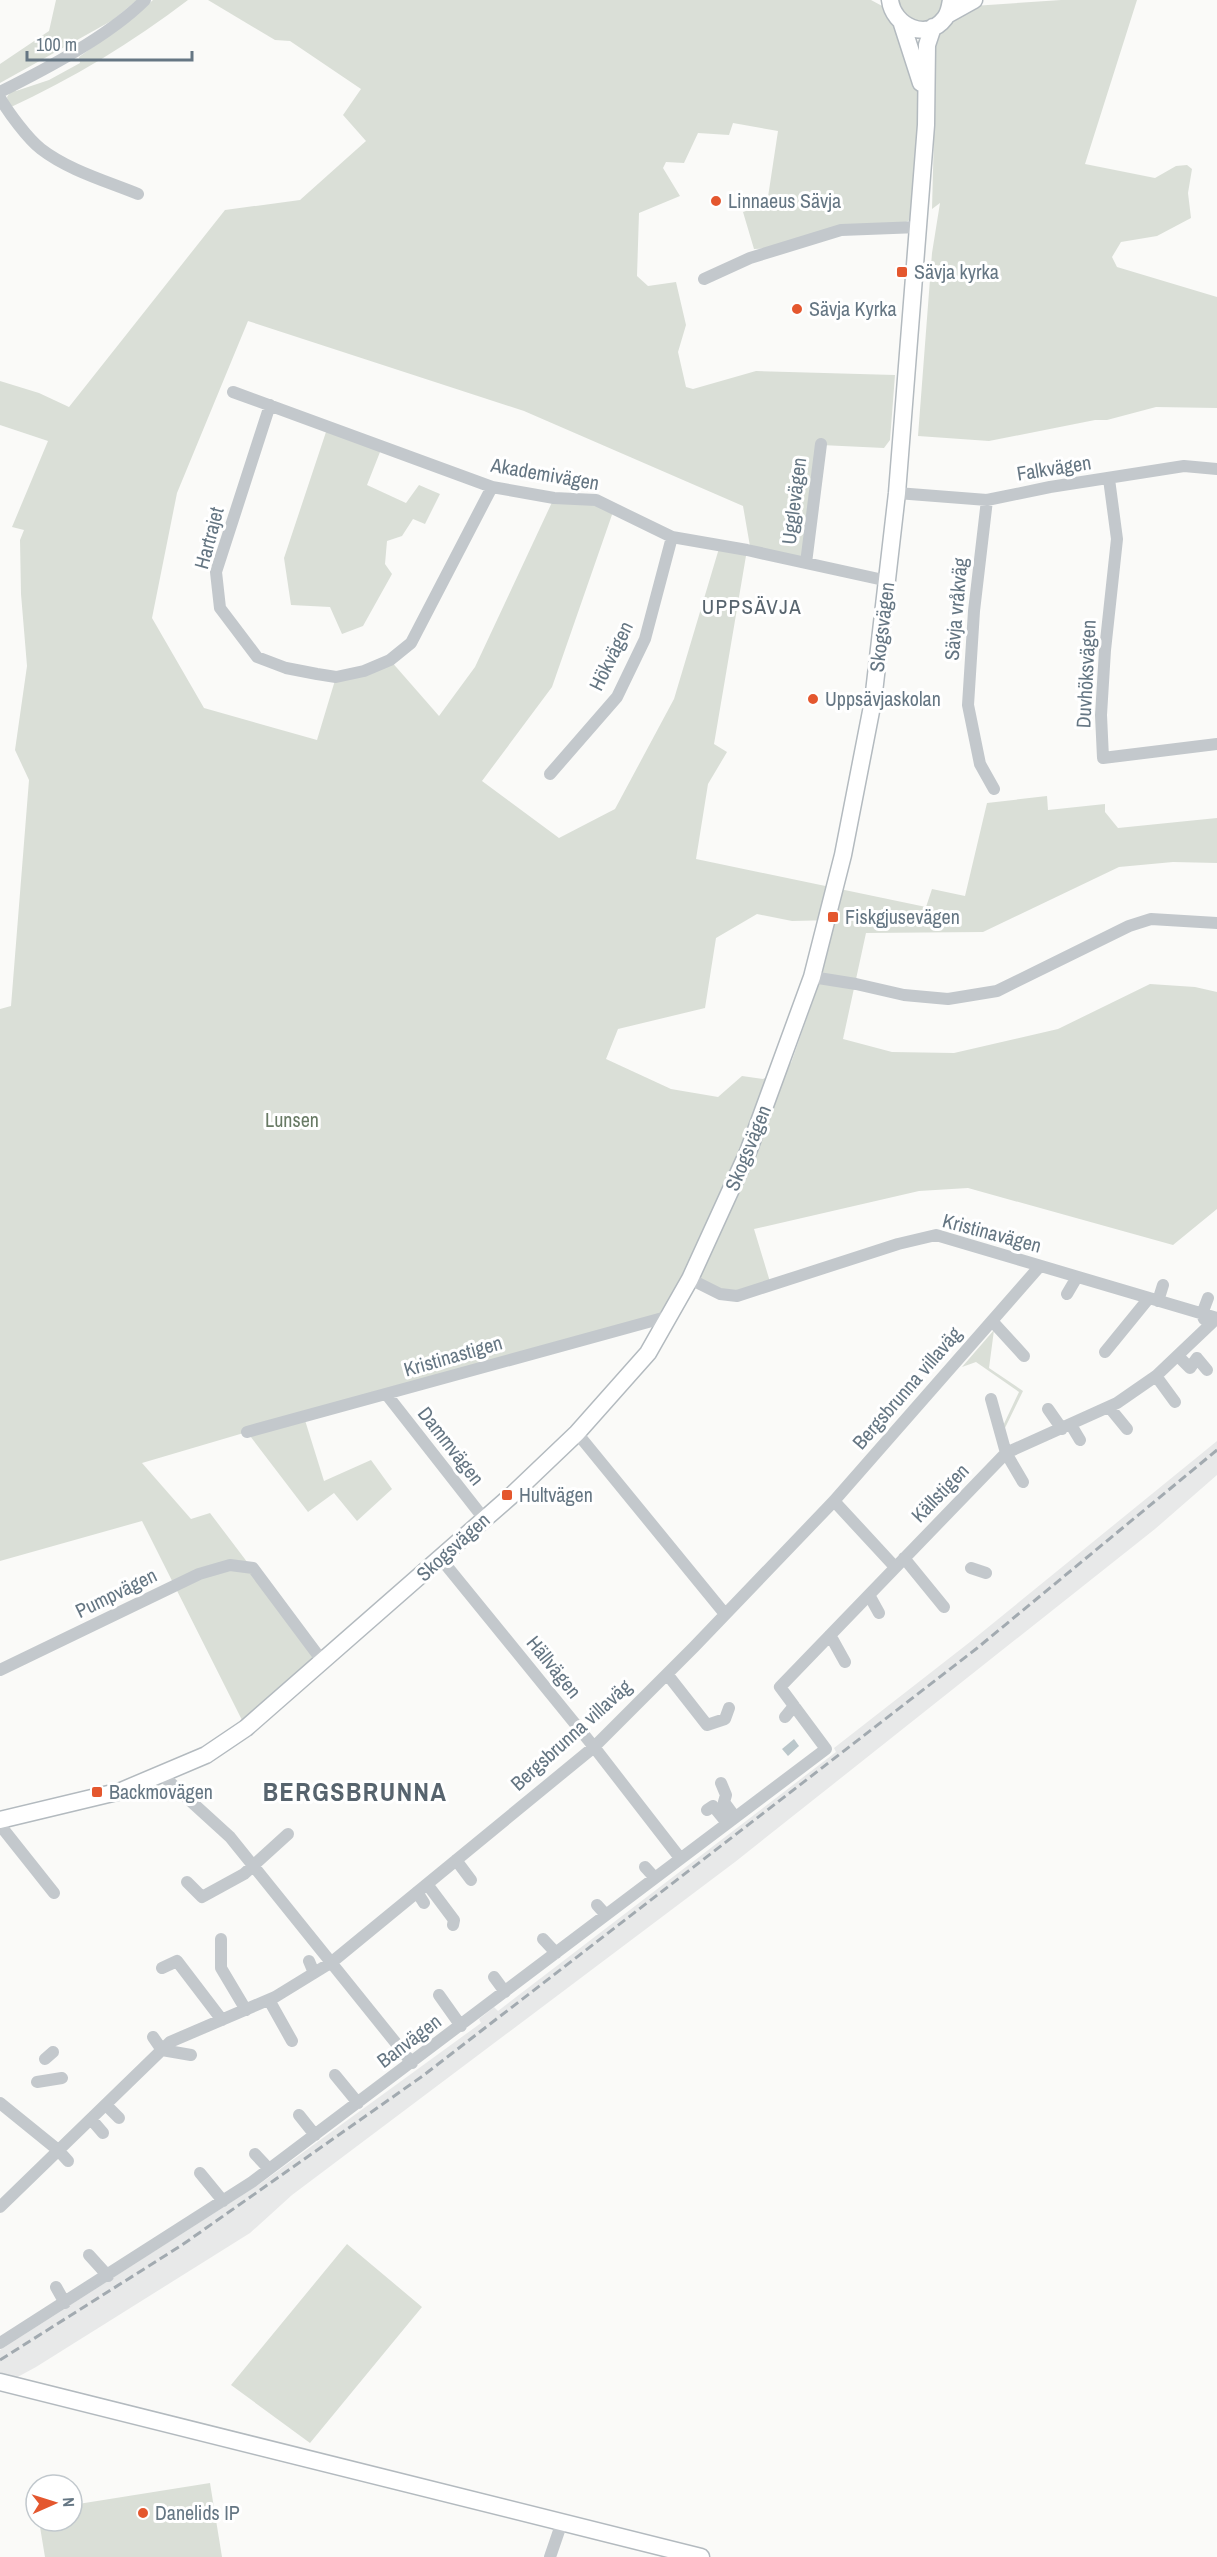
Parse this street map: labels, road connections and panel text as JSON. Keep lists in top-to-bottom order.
{
  "streets": {
    "street": [
      "Falkvägen",
      "Akademivägen",
      "Ugglevägen",
      "Hartrajet",
      "Sävja vråkväg",
      "Skogsvägen",
      "Hökvägen",
      "Duvhöksvägen",
      "Kristinavägen",
      "Kristinastigen",
      "Bergsbrunna villaväg",
      "Dammvägen",
      "Källstigen",
      "Pumpvägen",
      "Hällvägen",
      "Banvägen"
    ]
  },
  "crossings": [
    ["Falkvägen", "Sävja vråkväg"],
    ["Falkvägen", "Skogsvägen"],
    ["Falkvägen", "Duvhöksvägen"],
    ["Akademivägen", "Ugglevägen"],
    ["Akademivägen", "Hartrajet"],
    ["Akademivägen", "Skogsvägen"],
    ["Akademivägen", "Hökvägen"],
    ["Skogsvägen", "Kristinavägen"],
    ["Skogsvägen", "Kristinastigen"],
    ["Skogsvägen", "Dammvägen"],
    ["Skogsvägen", "Pumpvägen"],
    ["Skogsvägen", "Hällvägen"],
    ["Kristinavägen", "Bergsbrunna villaväg"],
    ["Kristinavägen", "Källstigen"],
    ["Kristinastigen", "Dammvägen"],
    ["Bergsbrunna villaväg", "Hällvägen"],
    ["Källstigen", "Banvägen"],
    ["Hällvägen", "Banvägen"]
  ],
  "districts": ["UPPSÄVJA", "BERGSBRUNNA"],
  "parks": ["Lunsen"],
  "places": {
    "other": [
      "Linnaeus Sävja",
      "Sävja Kyrka",
      "Uppsävjaskolan",
      "Danelids IP"
    ],
    "transit": [
      "Sävja kyrka",
      "Fiskgjusevägen",
      "Hultvägen",
      "Backmovägen"
    ]
  },
  "scale_bar": "100 m",
  "north": "right"
}
